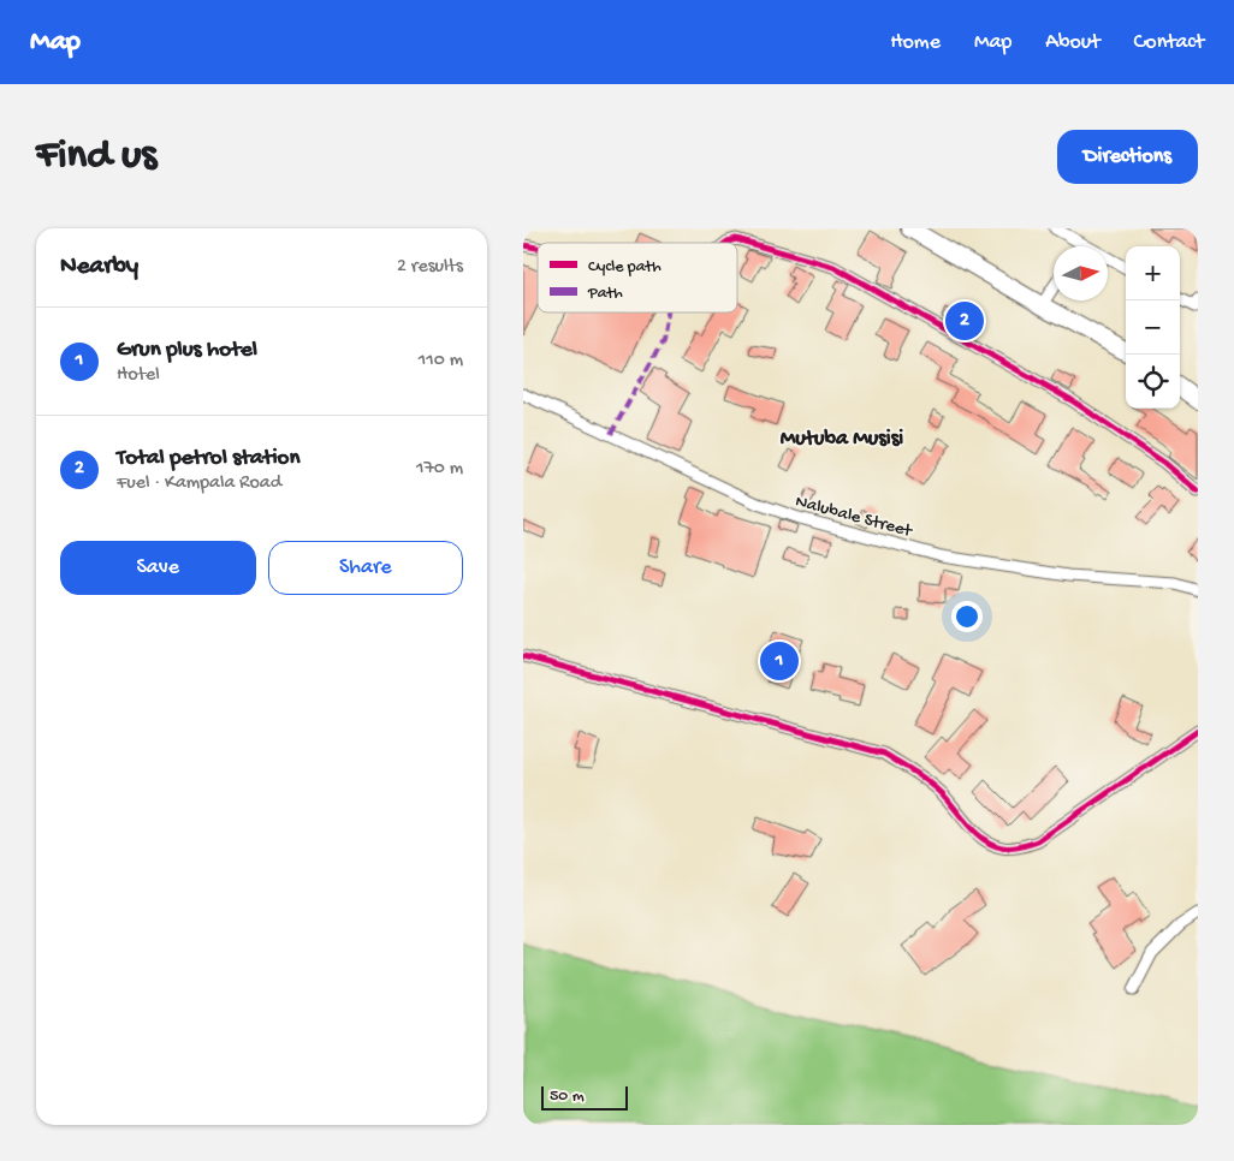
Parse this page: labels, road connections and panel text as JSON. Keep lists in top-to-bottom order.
{
  "streets": {
    "street": ["Nalubale Street"]
  },
  "districts": ["Mutuba Musisi"],
  "legend": ["Cycle path", "Path"],
  "scale_bar": "50 m",
  "north": "right",
  "page": {
    "header": "Map",
    "nav": [
      "Home",
      "Map",
      "About",
      "Contact"
    ],
    "buttons": [
      "Directions",
      ["Save", "Share"]
    ],
    "title": "Find us",
    "heading": ["Nearby", "2 results"],
    "map_buttons": ["+", "−"],
    "pins": ["2", "1"],
    "list": [
      {
        "mark": "1",
        "name": "Grun plus hotel",
        "note": "Hotel",
        "value": "110 m"
      },
      {
        "mark": "2",
        "name": "Total petrol station",
        "note": "Fuel · Kampala Road",
        "value": "170 m"
      }
    ],
    "scale": "50 m"
  }
}
